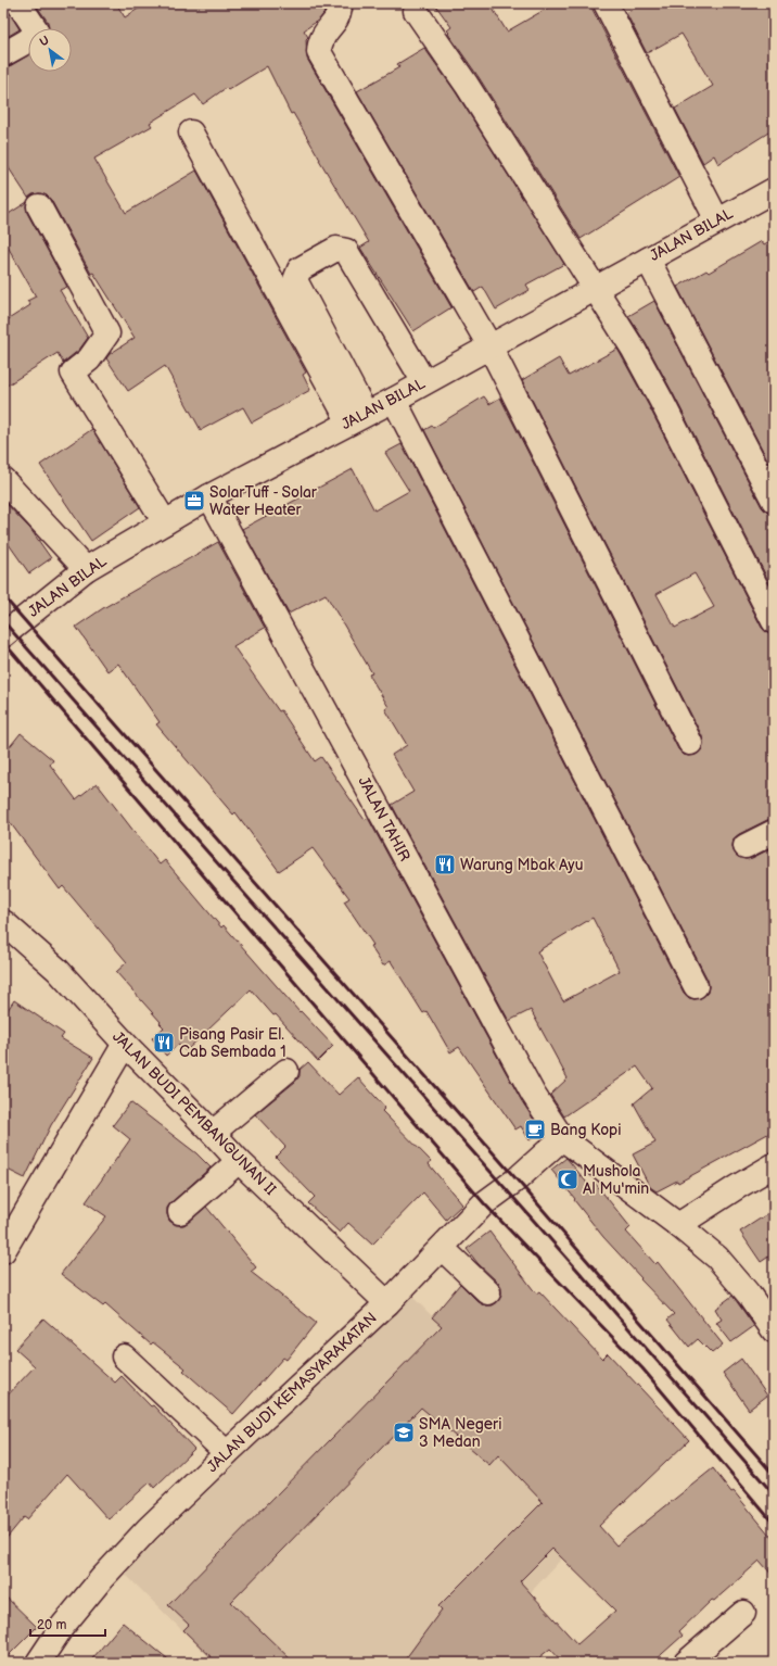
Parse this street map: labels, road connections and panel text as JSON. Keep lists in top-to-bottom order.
{
  "streets": {
    "street": [
      "JALAN BILAL",
      "JALAN TAHIR",
      "JALAN BUDI PEMBANGUNAN II",
      "JALAN BUDI KEMASYARAKATAN"
    ]
  },
  "crossings": [
    ["JALAN BILAL", "JALAN TAHIR"],
    ["JALAN TAHIR", "JALAN BUDI KEMASYARAKATAN"],
    ["JALAN BUDI PEMBANGUNAN II", "JALAN BUDI KEMASYARAKATAN"]
  ],
  "places": {
    "office": ["SolarTuff - Solar Water Heater"],
    "restaurant": ["Warung Mbak Ayu", "Pisang Pasir El. Cab Sembada 1"],
    "cafe": ["Bang Kopi"],
    "mosque": ["Mushola Al Mu'min"],
    "school or university": ["SMA Negeri 3 Medan"]
  },
  "scale_bar": "20 m",
  "north": "top left"
}
